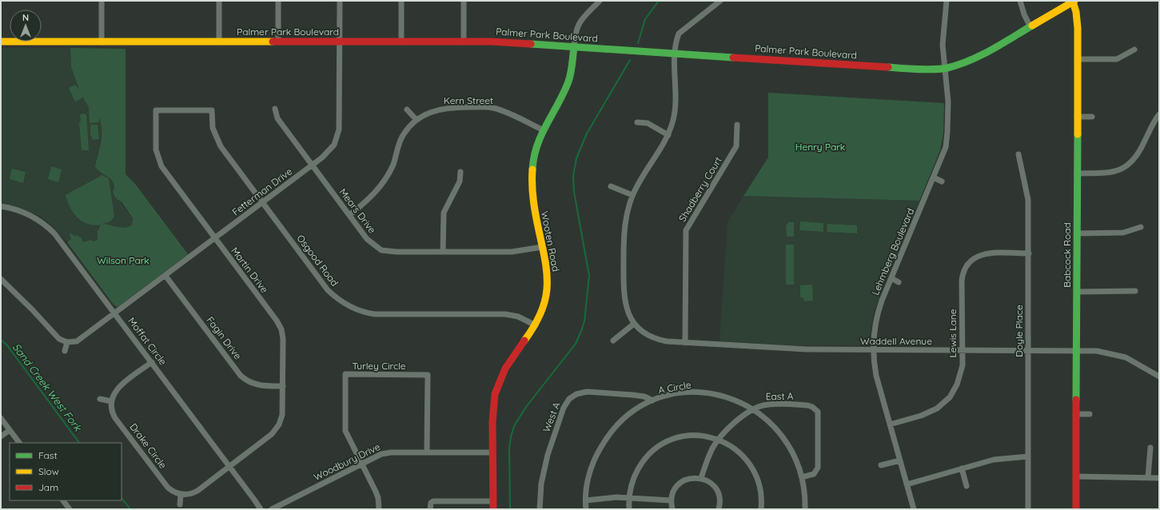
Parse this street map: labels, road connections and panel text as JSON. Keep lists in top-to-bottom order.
{
  "streets": {
    "main road": ["Palmer Park Boulevard", "Wooten Road", "Babcock Road"],
    "street": [
      "Kern Street",
      "Shadberry Court",
      "Fetterman Drive",
      "Mears Drive",
      "Lehmberg Boulevard",
      "Osgood Road",
      "Martin Drive",
      "Doyle Place",
      "Lewis Lane",
      "Fagin Drive",
      "Moffat Circle",
      "Waddell Avenue",
      "Turley Circle",
      "A Circle",
      "East A",
      "West A",
      "Drake Circle",
      "Woodbury Drive"
    ]
  },
  "crossings": [
    ["Palmer Park Boulevard", "Fetterman Drive"],
    ["Palmer Park Boulevard", "Wooten Road"],
    ["Palmer Park Boulevard", "Lehmberg Boulevard"],
    ["Palmer Park Boulevard", "Babcock Road"],
    ["Palmer Park Boulevard", "Waddell Avenue"],
    ["Kern Street", "Mears Drive"],
    ["Kern Street", "Wooten Road"],
    ["Shadberry Court", "Waddell Avenue"],
    ["Fetterman Drive", "Mears Drive"],
    ["Fetterman Drive", "Osgood Road"],
    ["Fetterman Drive", "Martin Drive"],
    ["Fetterman Drive", "Fagin Drive"],
    ["Fetterman Drive", "Moffat Circle"],
    ["Mears Drive", "Wooten Road"],
    ["Wooten Road", "Osgood Road"],
    ["Wooten Road", "Woodbury Drive"],
    ["Lehmberg Boulevard", "Lewis Lane"],
    ["Lehmberg Boulevard", "Waddell Avenue"],
    ["Babcock Road", "Waddell Avenue"],
    ["Osgood Road", "Martin Drive"],
    ["Martin Drive", "Fagin Drive"],
    ["Martin Drive", "Moffat Circle"],
    ["Doyle Place", "Lewis Lane"],
    ["Doyle Place", "Waddell Avenue"],
    ["Lewis Lane", "Waddell Avenue"],
    ["Turley Circle", "Woodbury Drive"],
    ["A Circle", "East A"],
    ["A Circle", "West A"]
  ],
  "water": ["Sand Creek West Fork"],
  "parks": ["Henry Park", "Wilson Park"],
  "legend": ["Fast", "Slow", "Jam"],
  "north": "top"
}
